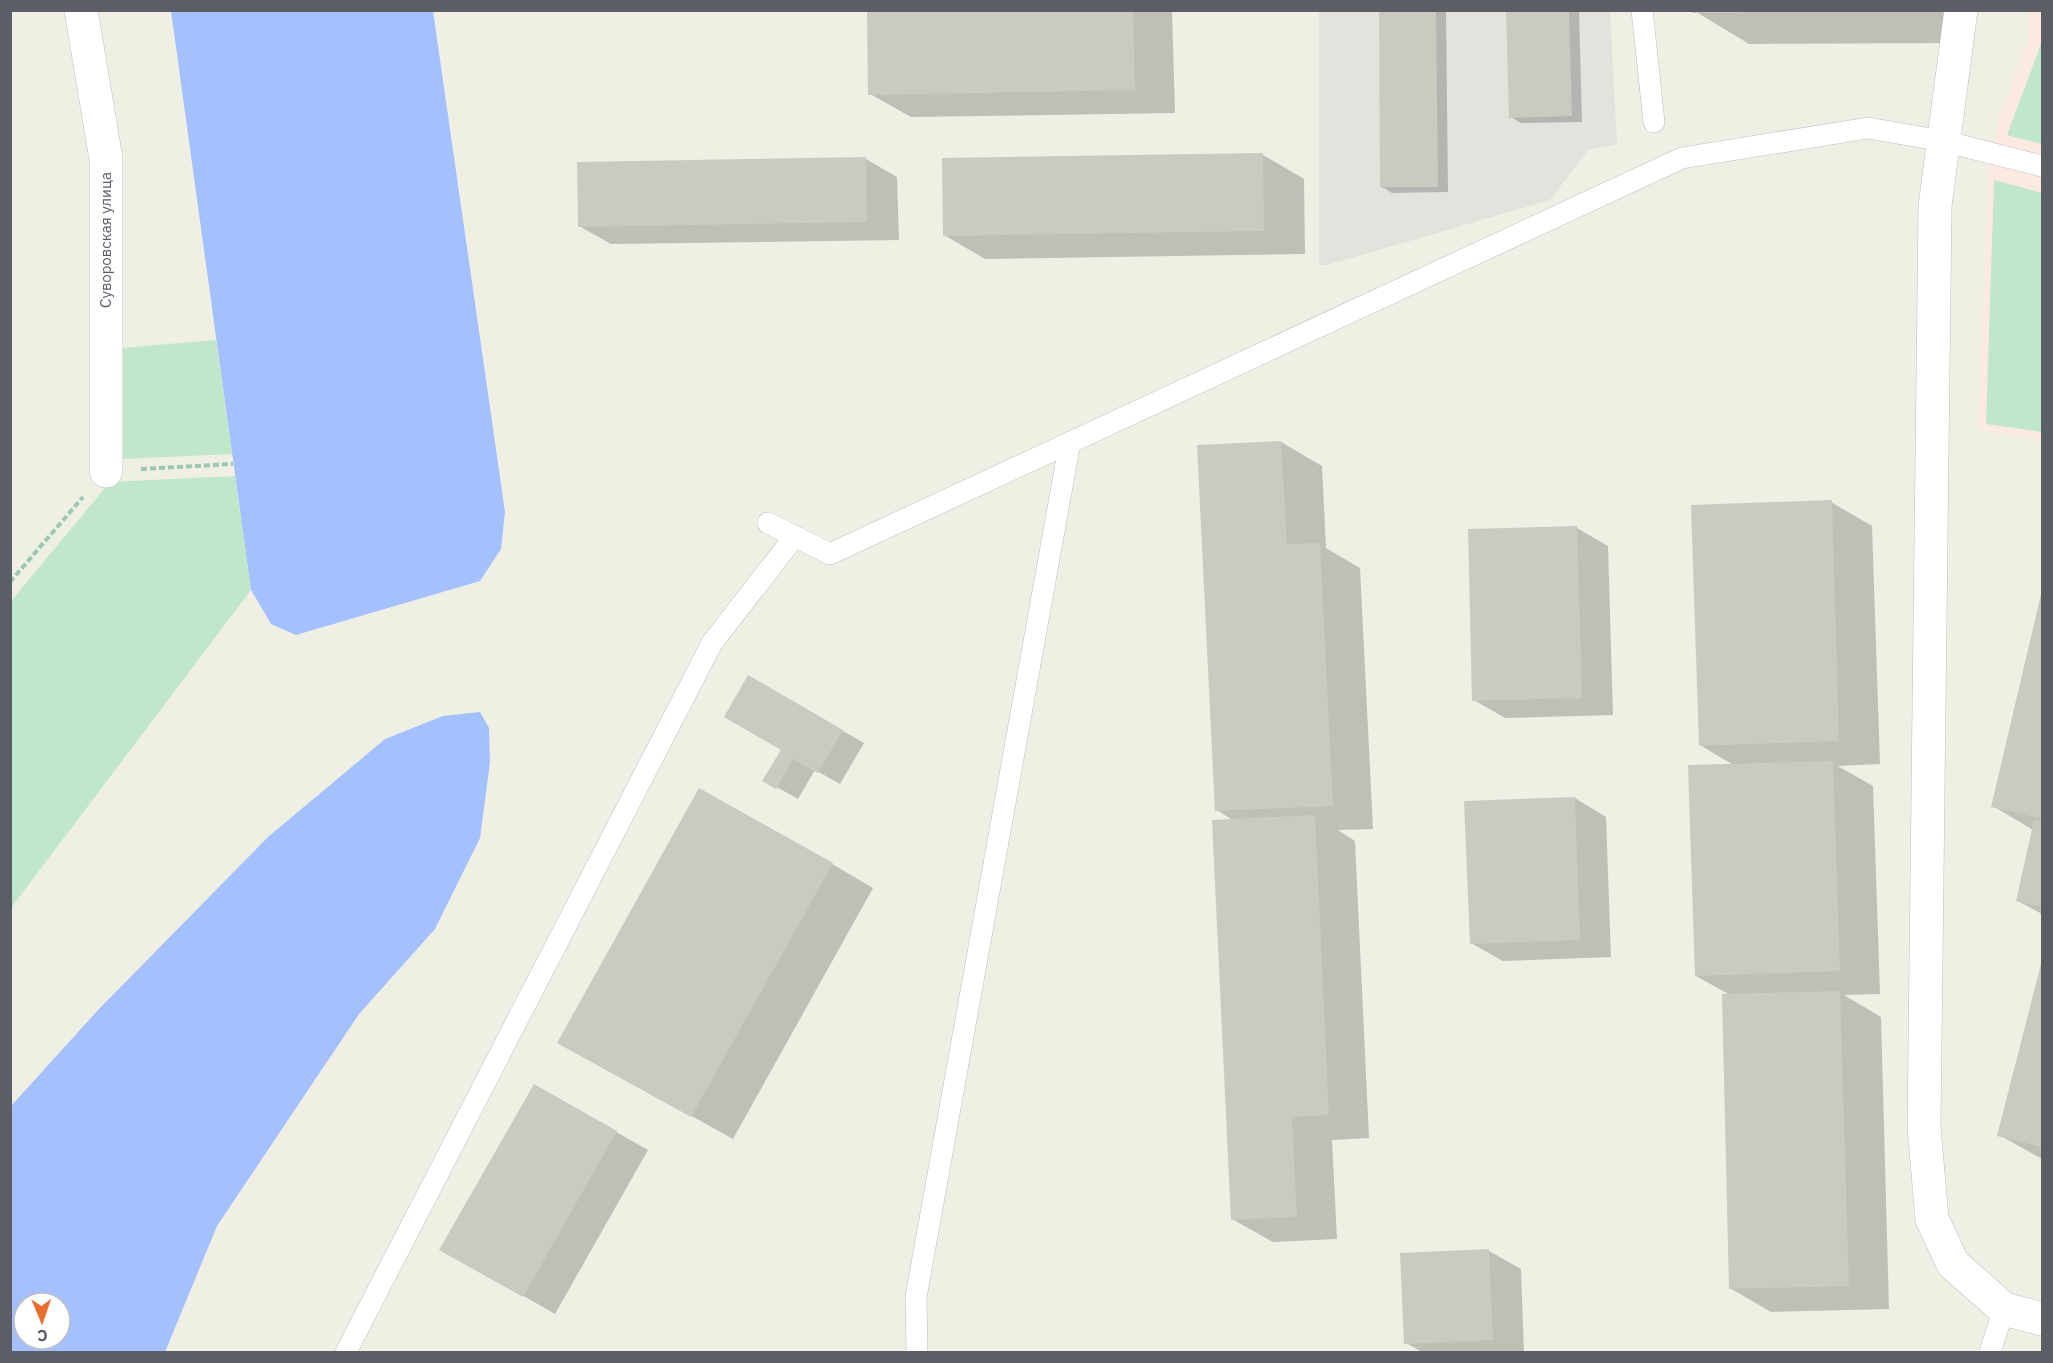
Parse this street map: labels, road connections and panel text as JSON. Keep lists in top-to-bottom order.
{
  "streets": {
    "street": ["Суворовская улица"]
  },
  "north": "bottom"
}
